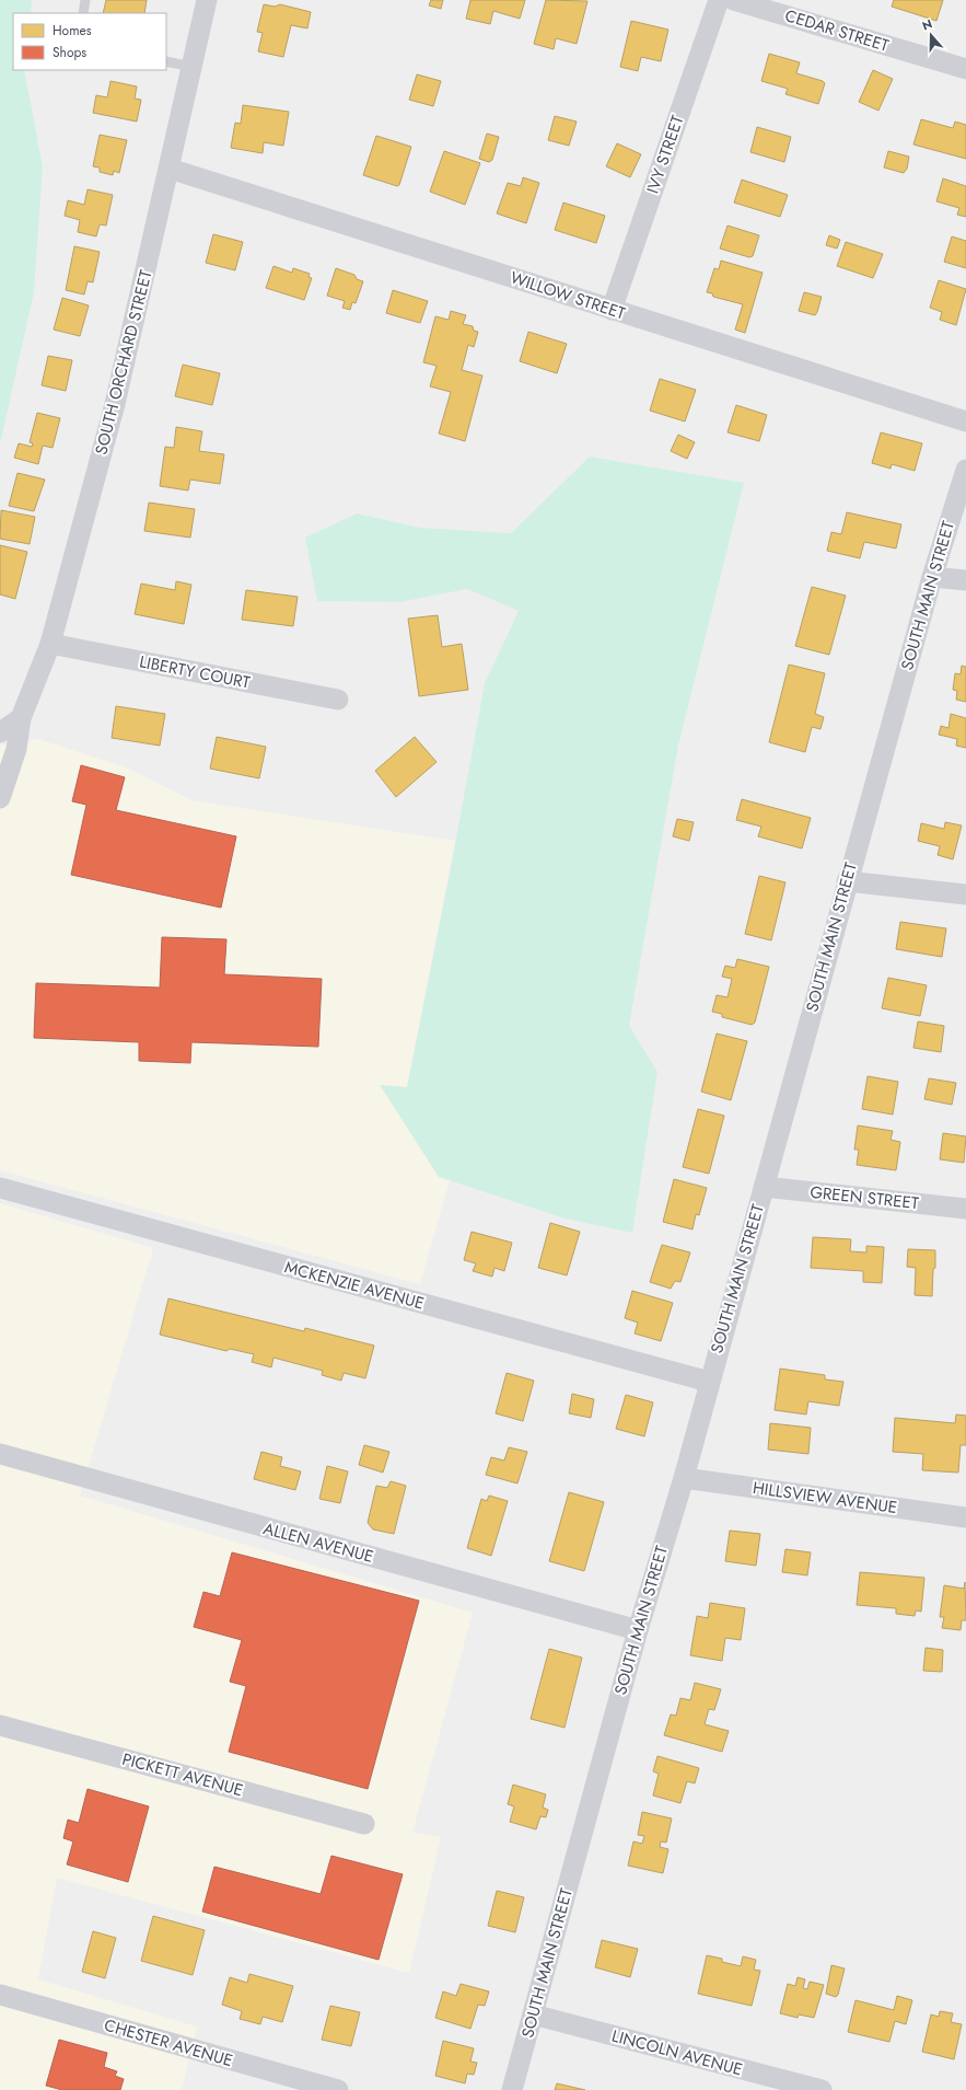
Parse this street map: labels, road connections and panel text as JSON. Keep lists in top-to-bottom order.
{
  "streets": {
    "street": [
      "CEDAR STREET",
      "IVY STREET",
      "WILLOW STREET",
      "SOUTH ORCHARD STREET",
      "SOUTH MAIN STREET",
      "LIBERTY COURT",
      "GREEN STREET",
      "MCKENZIE AVENUE",
      "HILLSVIEW AVENUE",
      "ALLEN AVENUE",
      "PICKETT AVENUE",
      "CHESTER AVENUE",
      "LINCOLN AVENUE"
    ]
  },
  "crossings": [
    ["IVY STREET", "WILLOW STREET"],
    ["WILLOW STREET", "SOUTH ORCHARD STREET"],
    ["SOUTH ORCHARD STREET", "LIBERTY COURT"],
    ["SOUTH MAIN STREET", "GREEN STREET"],
    ["SOUTH MAIN STREET", "MCKENZIE AVENUE"],
    ["SOUTH MAIN STREET", "HILLSVIEW AVENUE"],
    ["SOUTH MAIN STREET", "ALLEN AVENUE"],
    ["SOUTH MAIN STREET", "LINCOLN AVENUE"]
  ],
  "legend": ["Homes", "Shops"],
  "north": "top"
}
